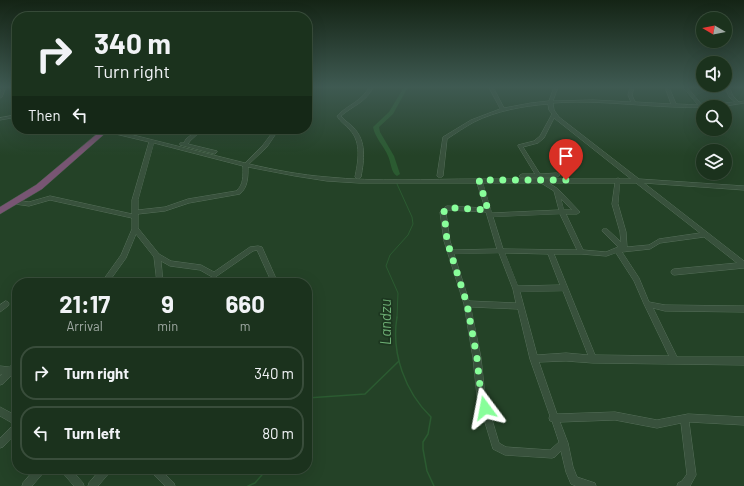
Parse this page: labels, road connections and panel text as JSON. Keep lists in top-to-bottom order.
{
  "water": ["Landzu"],
  "north": "left",
  "page": {
    "turn": ["340 m", "Turn right"],
    "then": "Then",
    "eta": [
      "21:17",
      "Arrival",
      "9",
      "min",
      "660",
      "m"
    ],
    "list": [
      {
        "name": "Turn right",
        "value": "340 m"
      },
      {
        "name": "Turn left",
        "value": "80 m"
      }
    ]
  }
}
